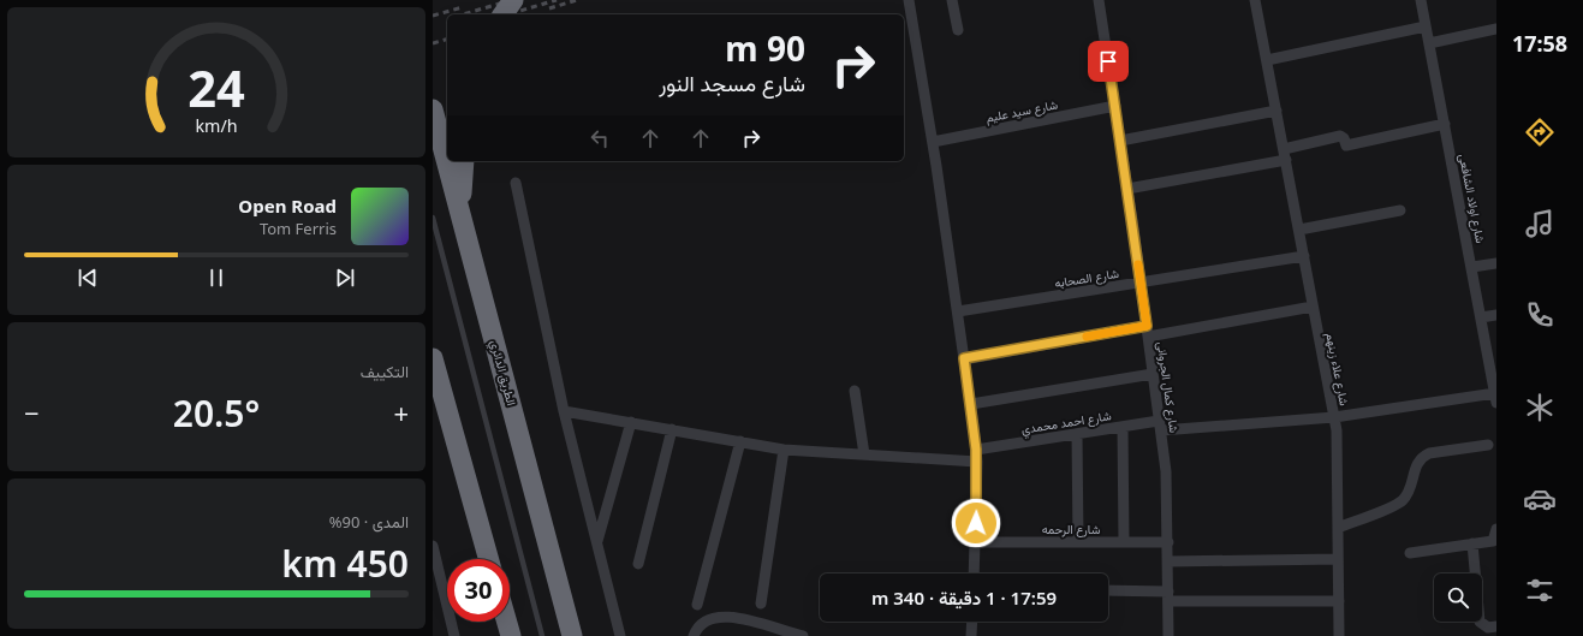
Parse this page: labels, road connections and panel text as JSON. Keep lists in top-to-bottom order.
{
  "streets": {
    "highway": ["الطريق الدائري"],
    "street": [
      "شارع سيد عليم",
      "شارع اولاد الشافعى",
      "شارع الصحابه",
      "شارع علاء زينهم",
      "شارع كمال الجروانى",
      "شارع احمد محمدي",
      "شارع الرحمه"
    ]
  },
  "crossings": [
    ["شارع سيد عليم", "شارع كمال الجروانى"],
    ["شارع اولاد الشافعى", "شارع احمد محمدي"],
    ["شارع الصحابه", "شارع علاء زينهم"],
    ["شارع الصحابه", "شارع كمال الجروانى"],
    ["شارع علاء زينهم", "شارع احمد محمدي"],
    ["شارع كمال الجروانى", "شارع احمد محمدي"],
    ["شارع كمال الجروانى", "شارع الرحمه"]
  ],
  "page": {
    "tabs": "17:58",
    "turn": ["90 m", "شارع مسجد النور"],
    "song": ["Open Road", "Tom Ferris"],
    "tile": [
      "التكييف",
      ["المدى · 90%", "450 km"]
    ],
    "heat": ["−", "20.5°", "+"],
    "limit": "30",
    "trip": "17:59 · 1 دقيقة · 340 m",
    "gauge": ["24", "km/h"]
  }
}
